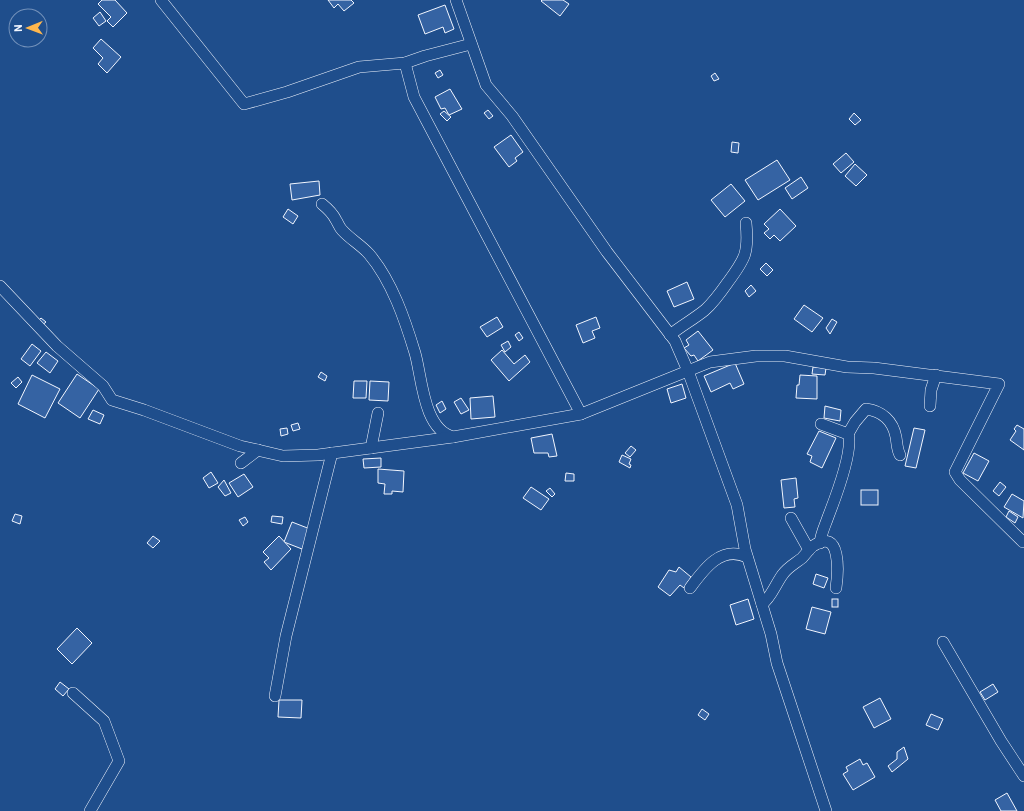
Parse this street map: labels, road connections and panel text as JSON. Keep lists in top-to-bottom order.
{
  "north": "left"
}
